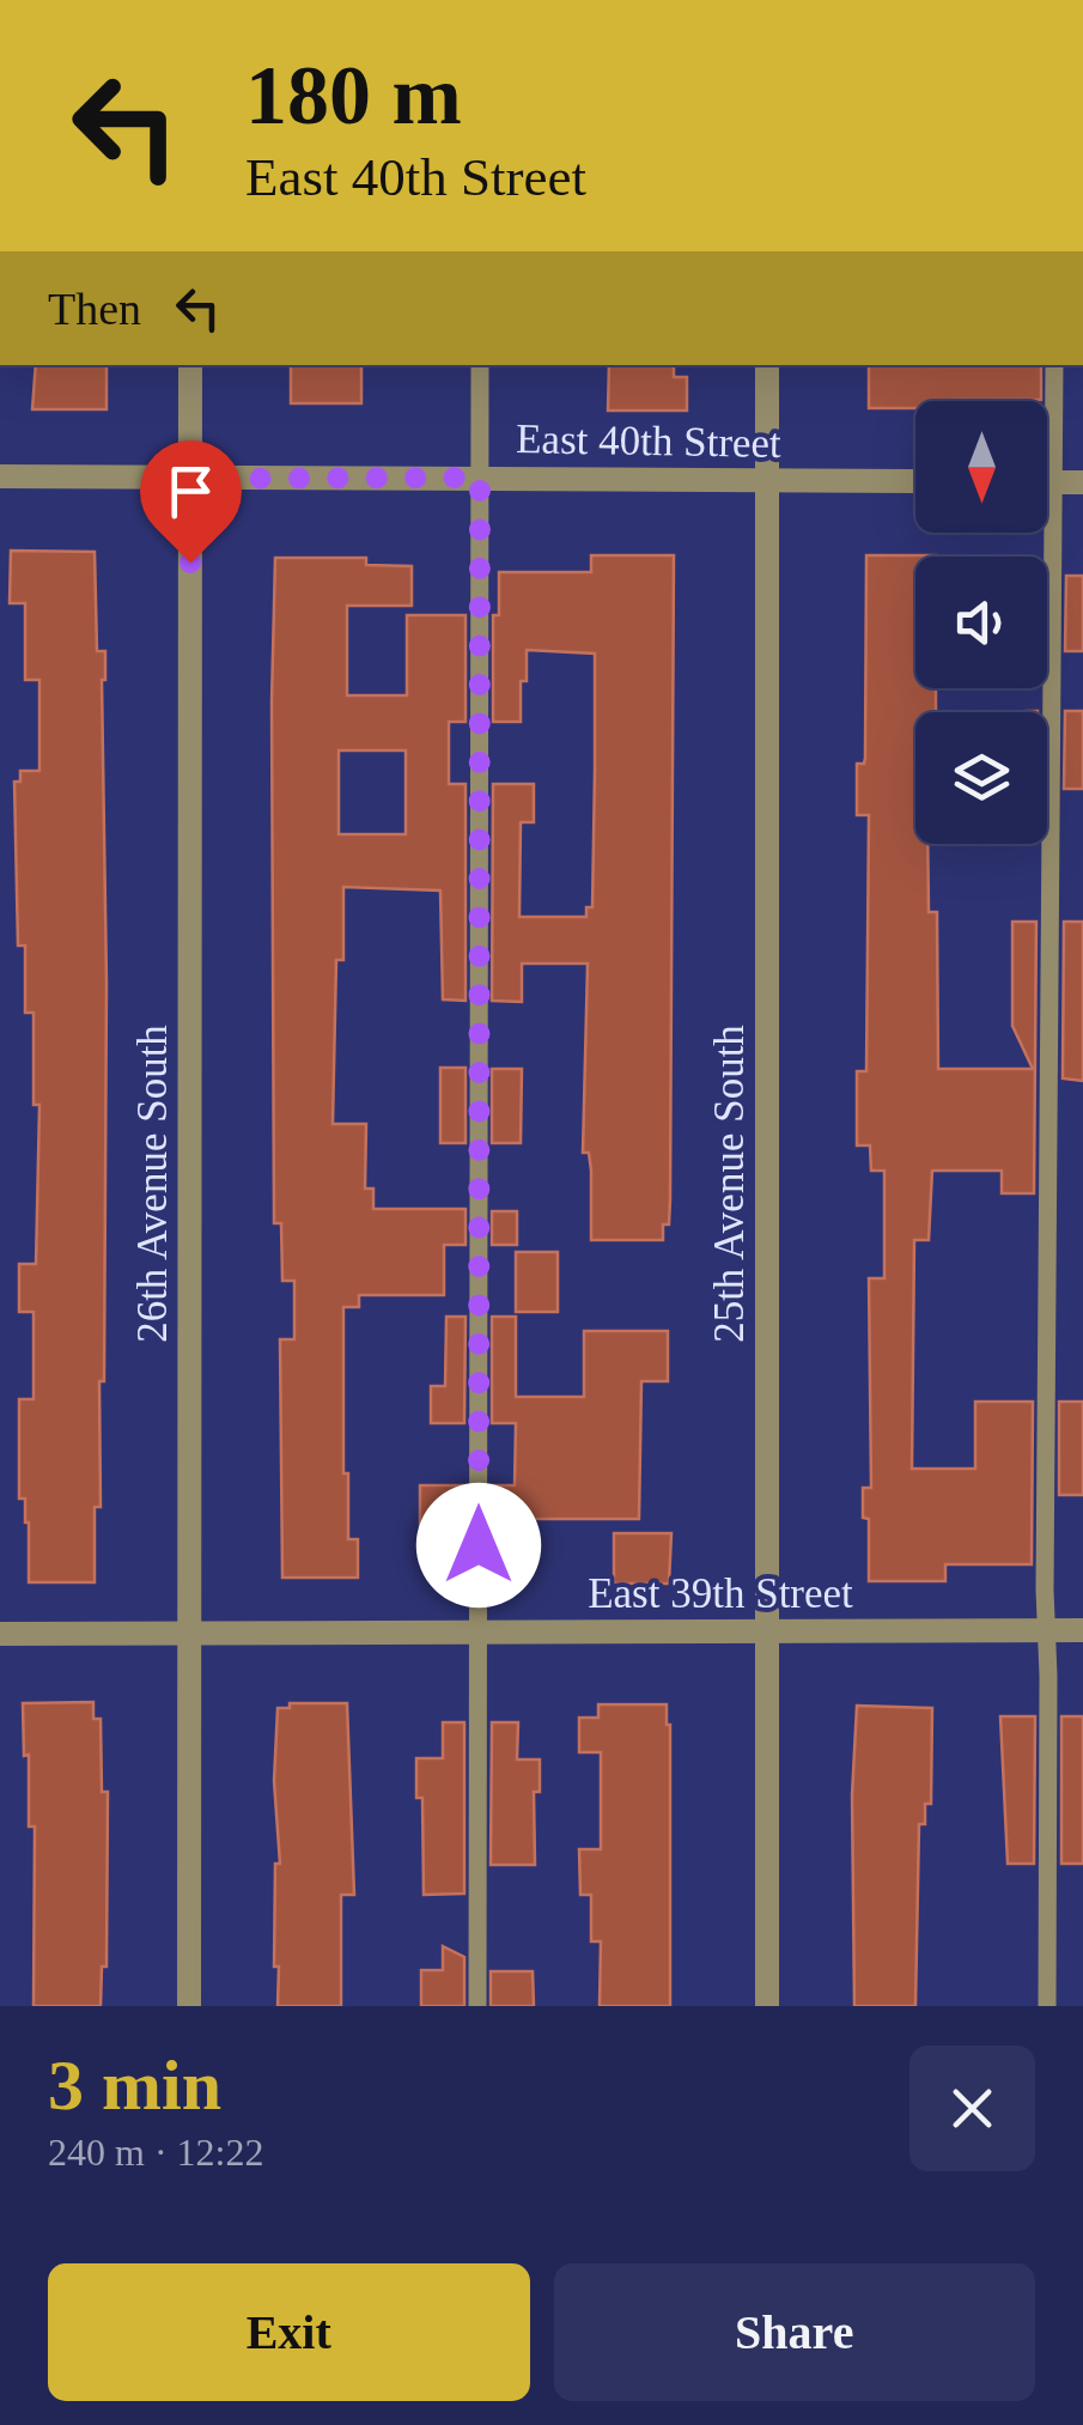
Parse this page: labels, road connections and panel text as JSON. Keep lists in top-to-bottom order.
{
  "streets": {
    "street": [
      "East 40th Street",
      "26th Avenue South",
      "25th Avenue South",
      "East 39th Street"
    ]
  },
  "crossings": [
    ["East 40th Street", "26th Avenue South"],
    ["East 40th Street", "25th Avenue South"],
    ["26th Avenue South", "East 39th Street"],
    ["25th Avenue South", "East 39th Street"]
  ],
  "north": "bottom",
  "page": {
    "turn": ["180 m", "East 40th Street"],
    "then": "Then",
    "heading": ["3 min", "240 m · 12:22"],
    "buttons": ["Exit", "Share"]
  }
}
